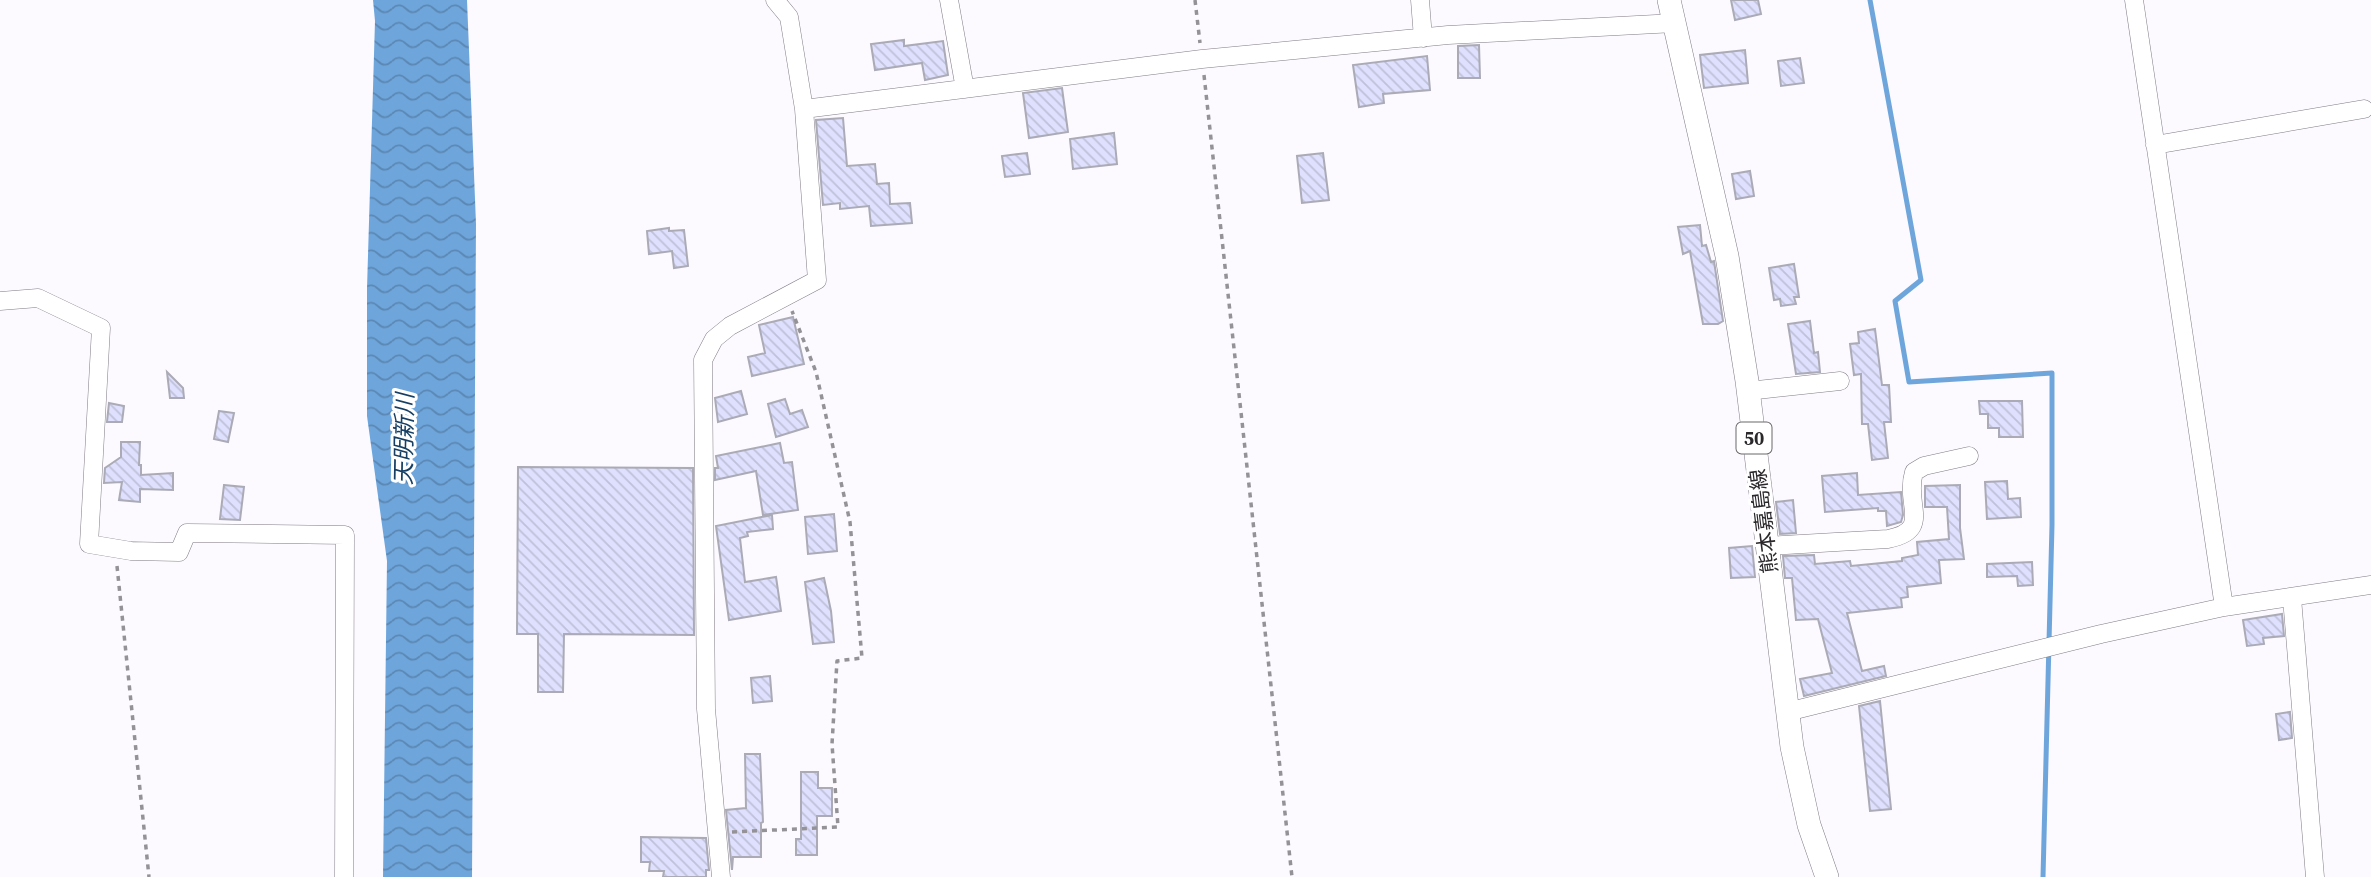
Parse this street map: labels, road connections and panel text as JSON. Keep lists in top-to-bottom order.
{
  "streets": {
    "main road": ["50", "熊本嘉島線"]
  },
  "water": ["天明新川"]
}
